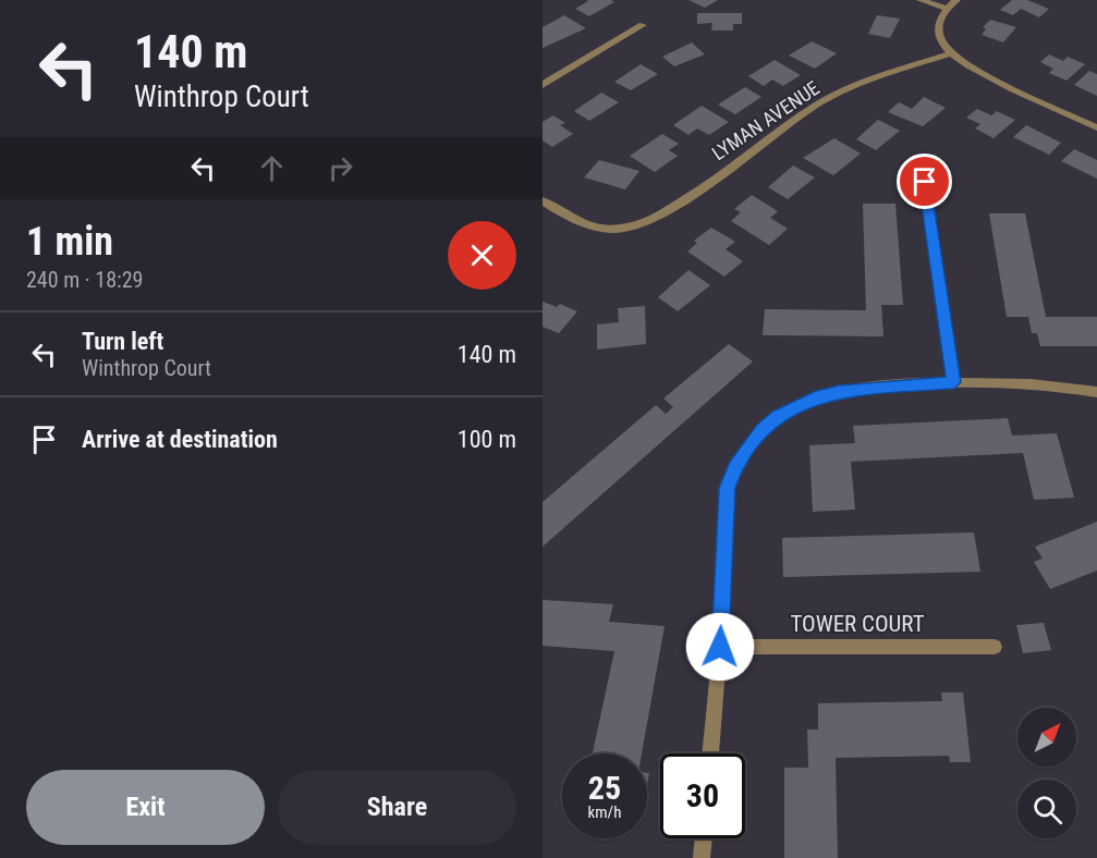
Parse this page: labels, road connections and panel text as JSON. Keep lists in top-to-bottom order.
{
  "streets": {
    "street": ["LYMAN AVENUE", "TOWER COURT"]
  },
  "north": "top right",
  "page": {
    "turn": ["140 m", "Winthrop Court"],
    "heading": ["1 min", "240 m · 18:29"],
    "list": [
      {
        "name": "Turn left",
        "note": "Winthrop Court",
        "value": "140 m"
      },
      {
        "name": "Arrive at destination",
        "value": "100 m"
      }
    ],
    "speed": "25 km/h",
    "limit": "30",
    "buttons": ["Exit", "Share"]
  }
}
